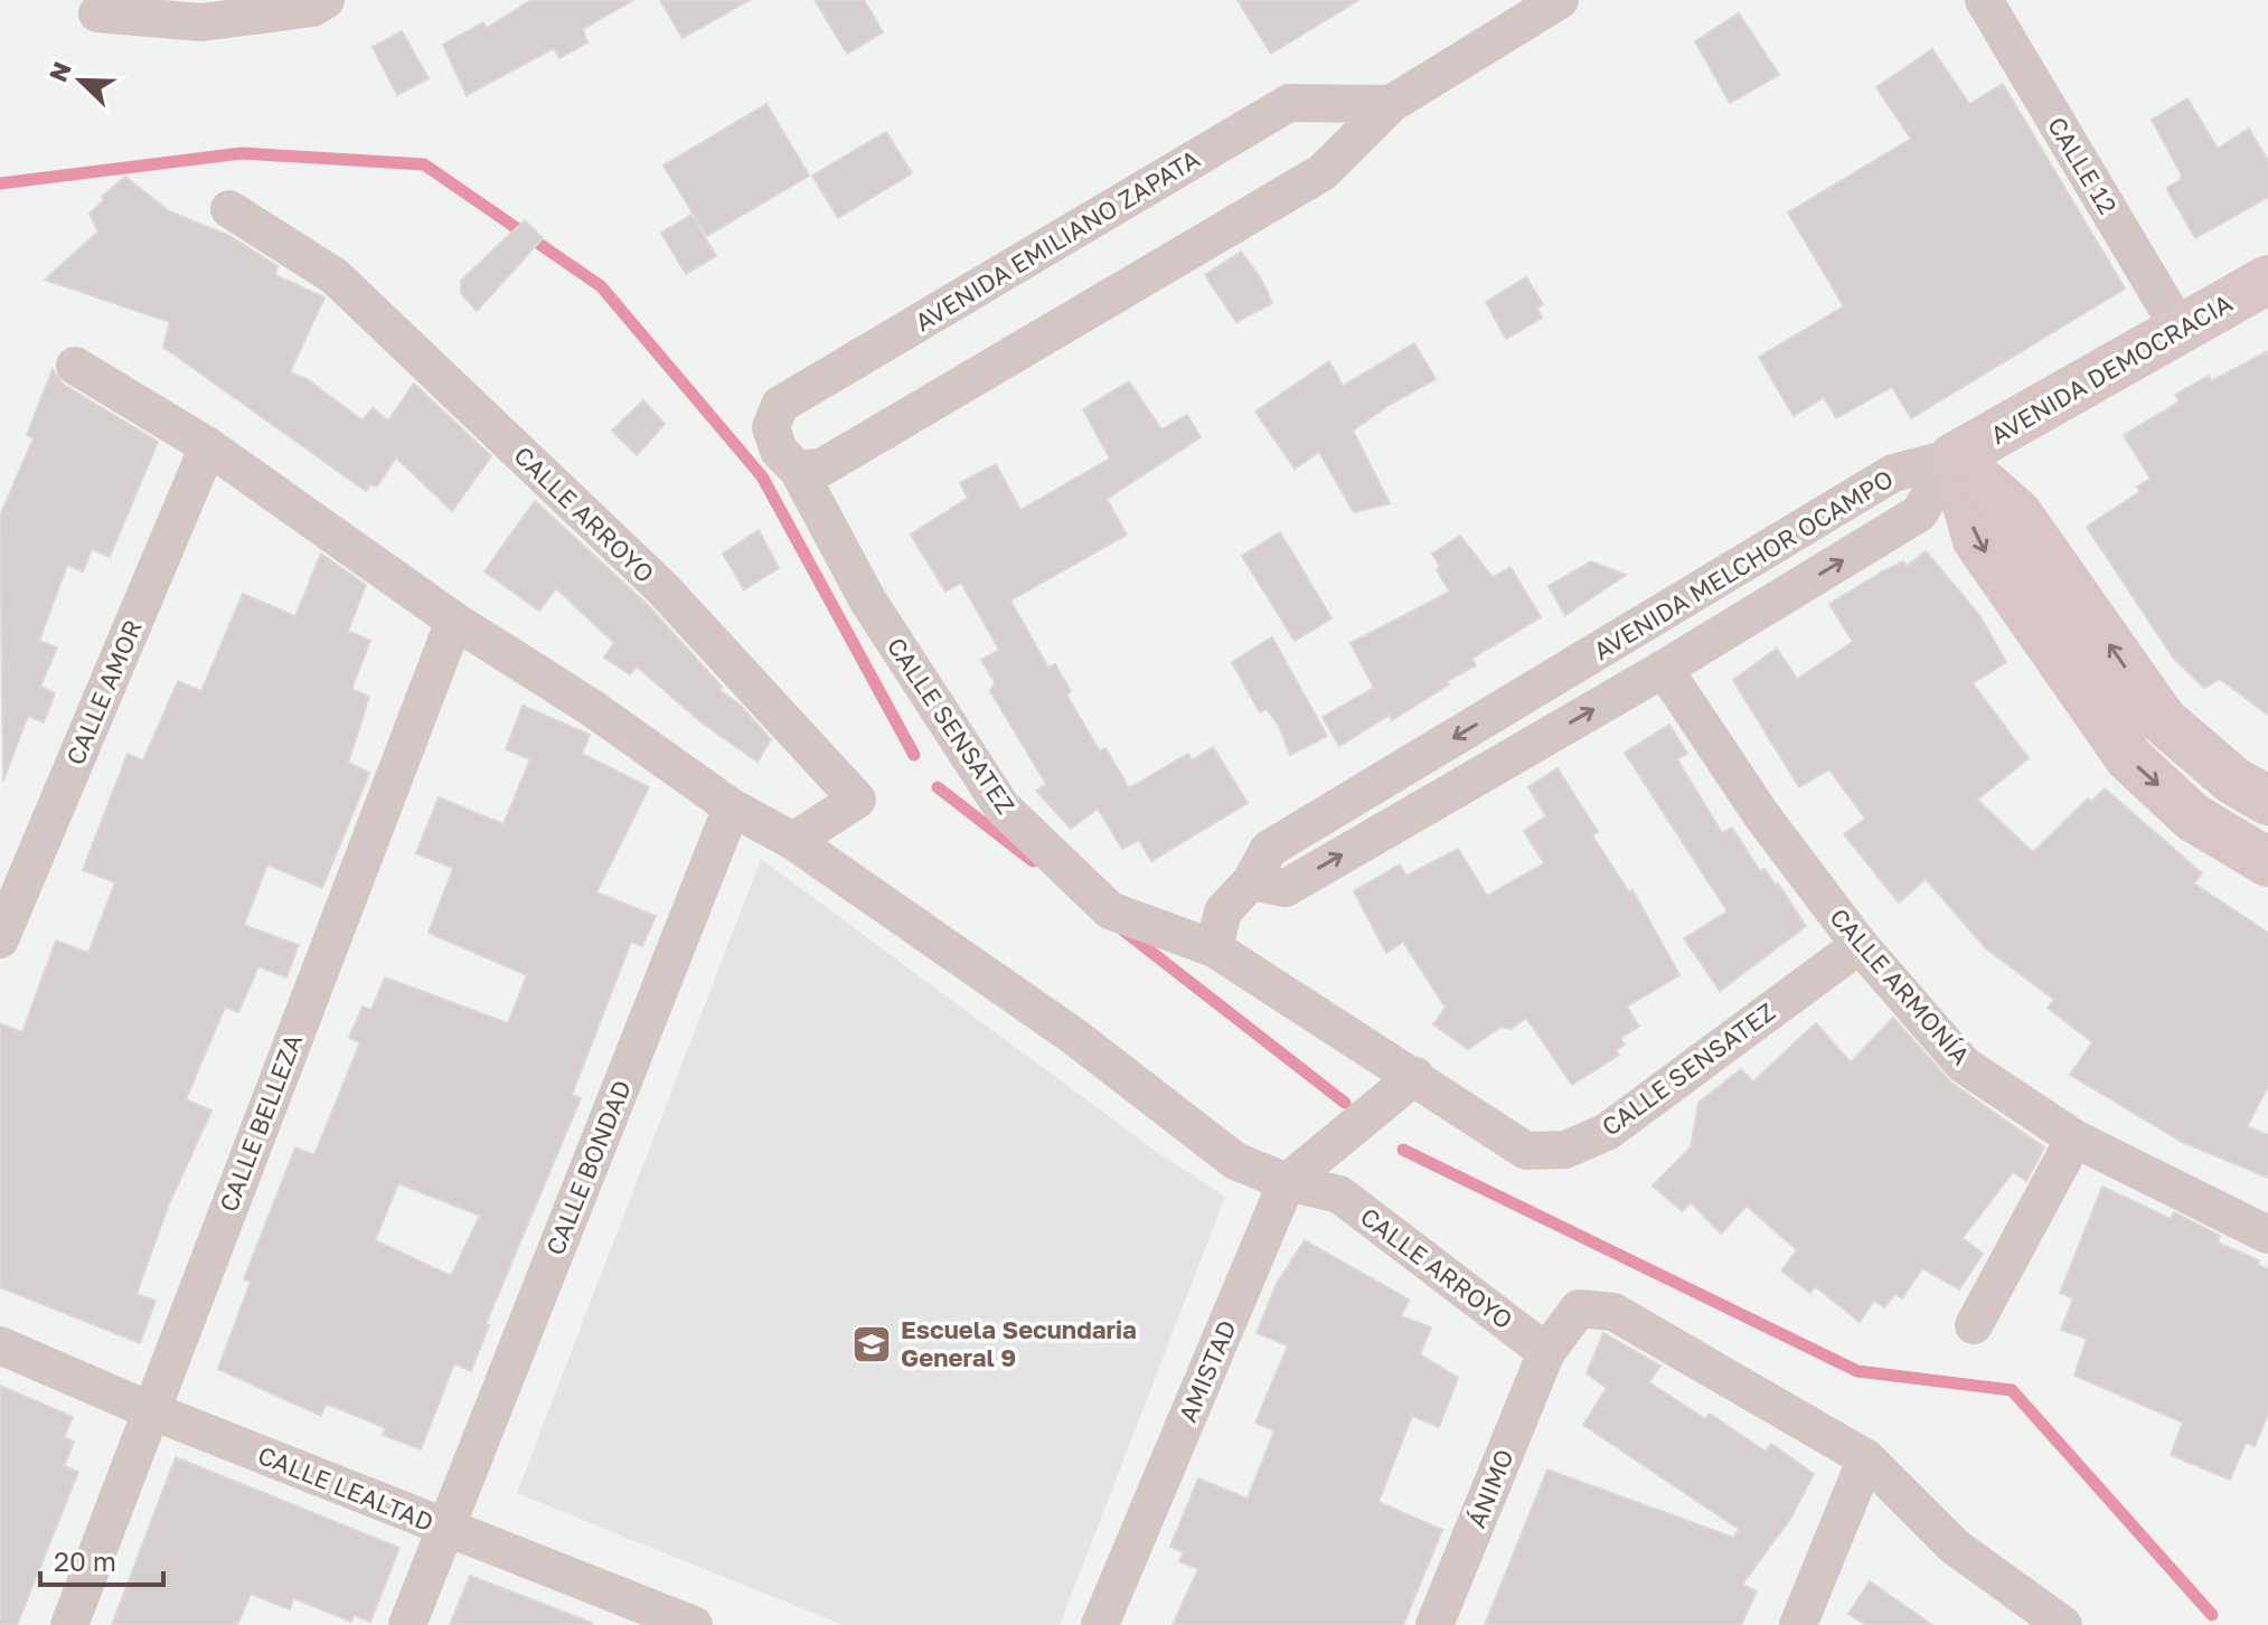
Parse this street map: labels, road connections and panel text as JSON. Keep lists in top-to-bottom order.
{
  "streets": {
    "street": [
      "CALLE 12",
      "AVENIDA EMILIANO ZAPATA",
      "AVENIDA DEMOCRACIA",
      "CALLE ARROYO",
      "AVENIDA MELCHOR OCAMPO",
      "CALLE AMOR",
      "CALLE SENSATEZ",
      "CALLE ARMONÍA",
      "CALLE BELLEZA",
      "CALLE BONDAD",
      "AMISTAD",
      "CALLE LEALTAD",
      "ÁNIMO"
    ]
  },
  "crossings": [
    ["CALLE 12", "AVENIDA DEMOCRACIA"],
    ["AVENIDA EMILIANO ZAPATA", "CALLE SENSATEZ"],
    ["AVENIDA DEMOCRACIA", "AVENIDA MELCHOR OCAMPO"],
    ["CALLE ARROYO", "CALLE AMOR"],
    ["CALLE ARROYO", "CALLE BELLEZA"],
    ["CALLE ARROYO", "CALLE BONDAD"],
    ["CALLE ARROYO", "AMISTAD"],
    ["CALLE ARROYO", "ÁNIMO"],
    ["AVENIDA MELCHOR OCAMPO", "CALLE SENSATEZ"],
    ["AVENIDA MELCHOR OCAMPO", "CALLE ARMONÍA"],
    ["CALLE SENSATEZ", "CALLE ARMONÍA"],
    ["CALLE SENSATEZ", "AMISTAD"],
    ["CALLE BELLEZA", "CALLE LEALTAD"],
    ["CALLE BONDAD", "CALLE LEALTAD"]
  ],
  "places": {
    "school or university": ["Escuela Secundaria General 9"]
  },
  "scale_bar": "20 m",
  "north": "top left"
}
